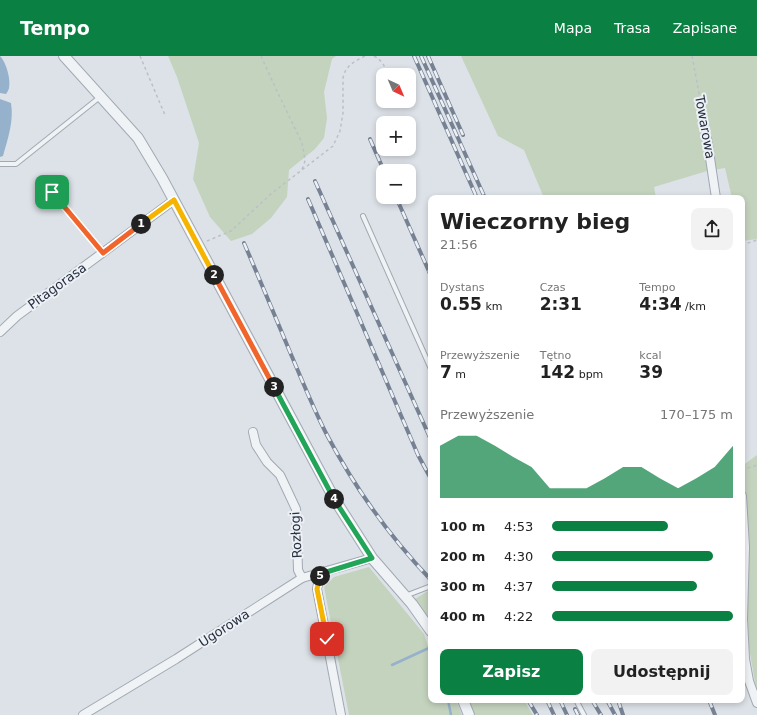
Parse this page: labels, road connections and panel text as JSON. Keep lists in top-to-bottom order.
{
  "streets": {
    "street": [
      "Towarowa",
      "Pitagorasa",
      "Rozłogi",
      "Ugorowa"
    ]
  },
  "crossings": [
    ["Rozłogi", "Ugorowa"]
  ],
  "north": "bottom right",
  "page": {
    "header": "Tempo",
    "nav": ["Mapa", "Trasa", "Zapisane"],
    "map_buttons": ["+", "−"],
    "heading": ["Wieczorny bieg", "21:56"],
    "pins": [
      "1",
      "2",
      "3",
      "4",
      "5"
    ],
    "stats": [
      ["Dystans", "0.55 km"],
      ["Czas", "2:31"],
      ["Tempo", "4:34 /km"],
      ["Przewyższenie", "7 m"],
      ["Tętno", "142 bpm"],
      ["kcal", "39"]
    ],
    "chart": ["Przewyższenie", "170–175 m"],
    "list": [
      {
        "name": "100 m",
        "note": "4:53"
      },
      {
        "name": "200 m",
        "note": "4:30"
      },
      {
        "name": "300 m",
        "note": "4:37"
      },
      {
        "name": "400 m",
        "note": "4:22"
      }
    ],
    "buttons": ["Zapisz", "Udostępnij"]
  }
}
